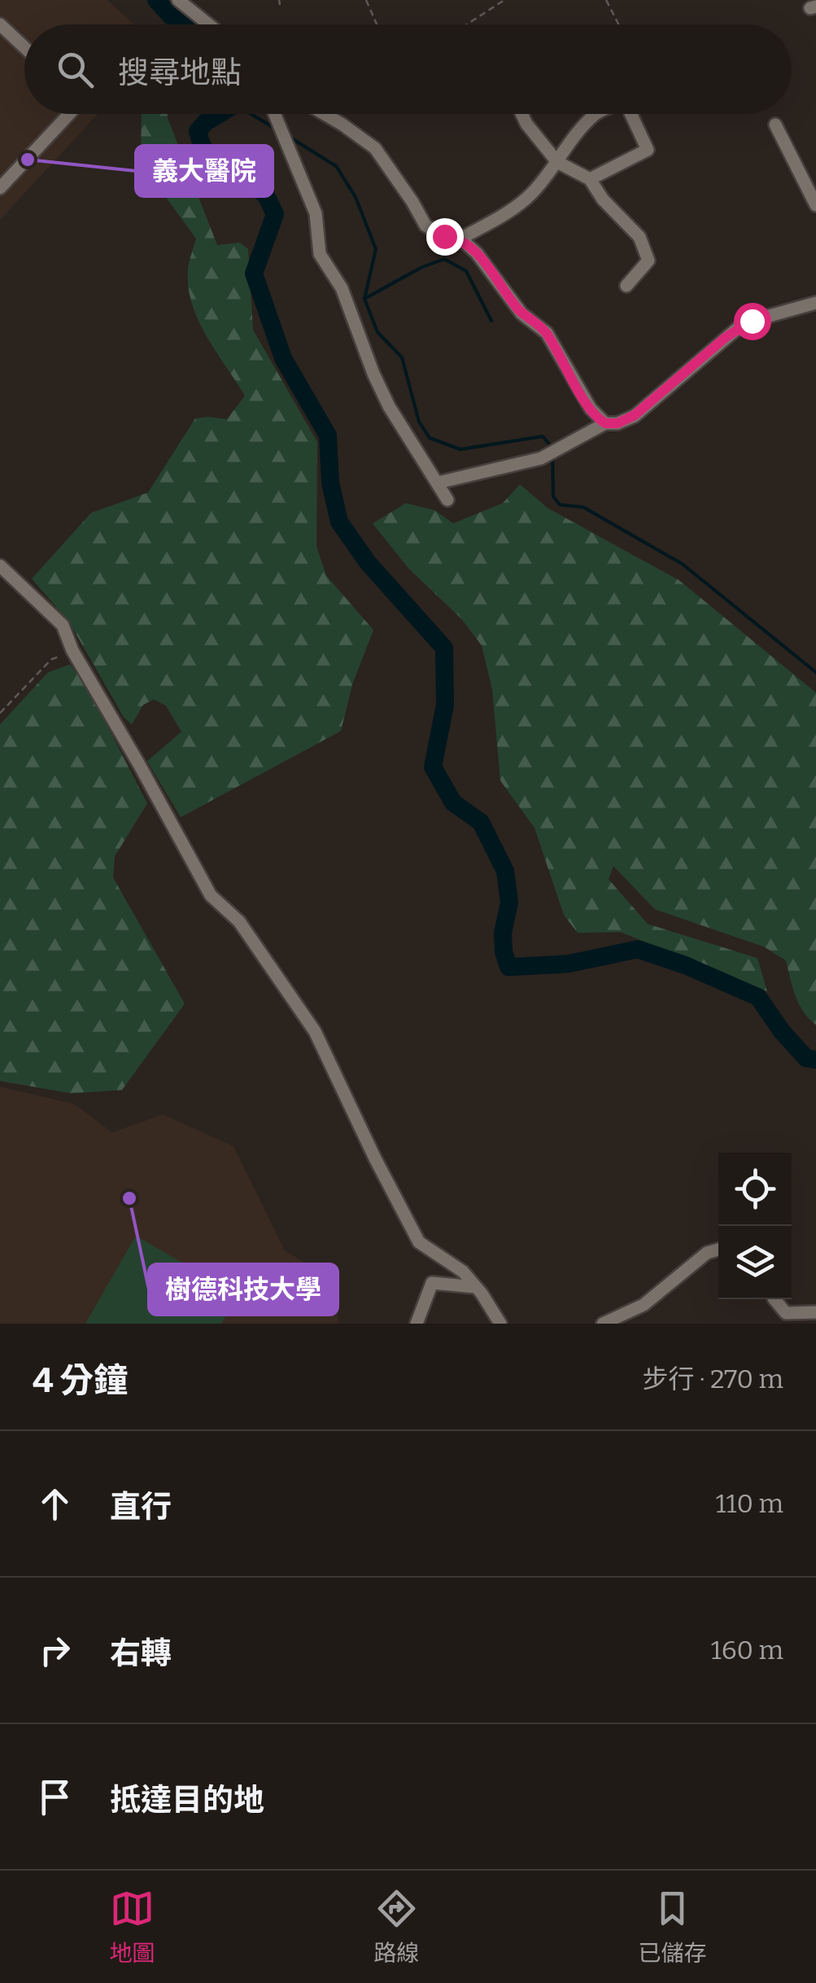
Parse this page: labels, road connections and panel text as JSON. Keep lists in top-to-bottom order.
{
  "places": ["義大醫院", "樹德科技大學"],
  "page": {
    "search": "搜尋地點",
    "heading": ["4 分鐘", "步行 · 270 m"],
    "list": [
      ["直行", "110 m"],
      ["右轉", "160 m"],
      "抵達目的地"
    ],
    "nav": ["地圖", "路線", "已儲存"]
  }
}
